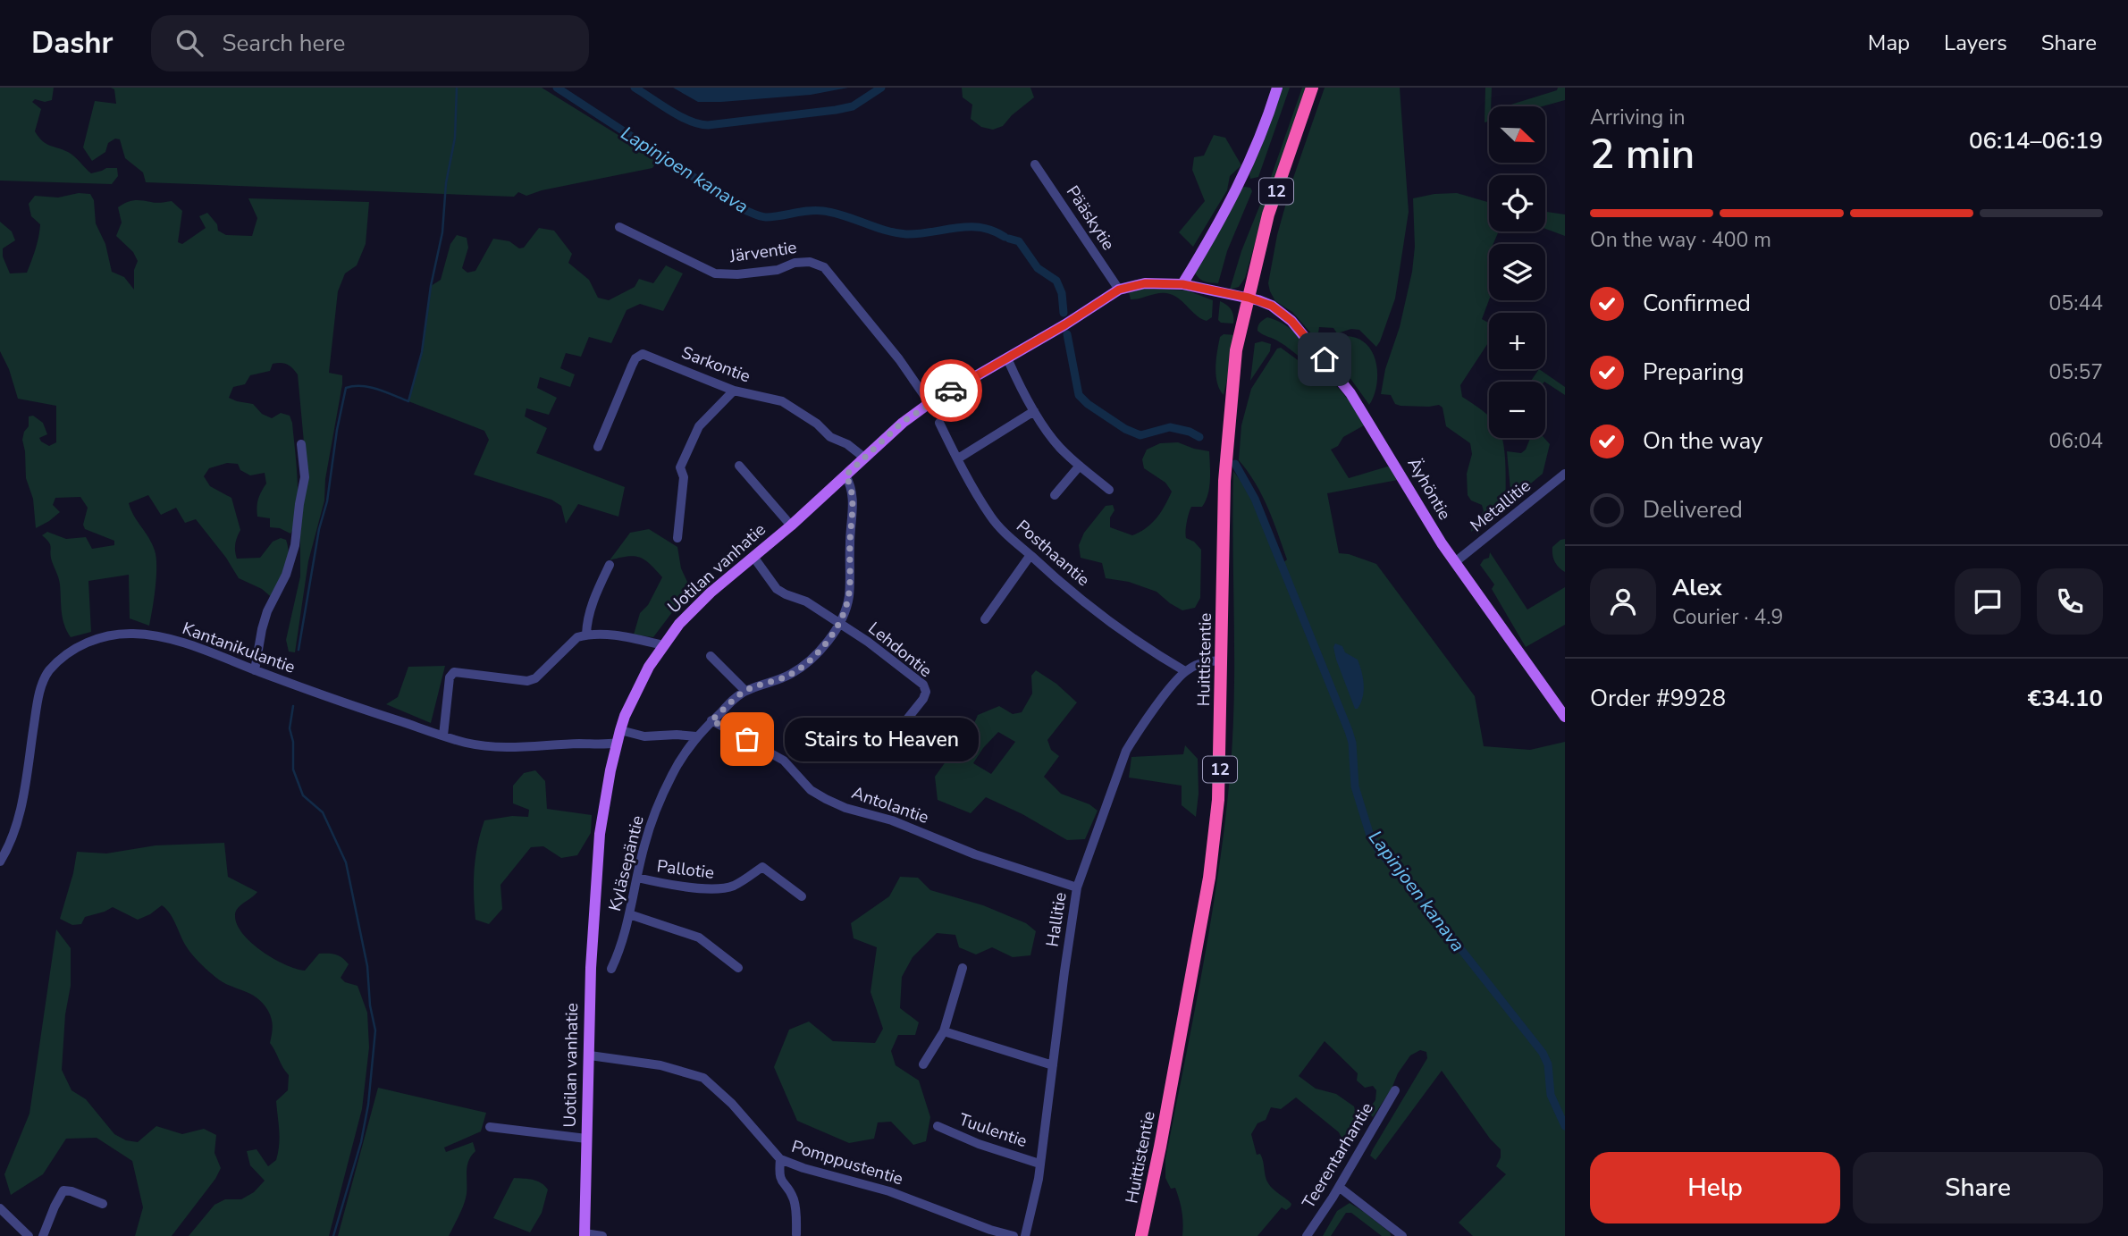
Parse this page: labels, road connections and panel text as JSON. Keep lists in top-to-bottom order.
{
  "streets": {
    "highway": ["12", "Huittistentie"],
    "main road": ["Äyhöntie", "Uotilan vanhatie"],
    "street": [
      "Pääskytie",
      "Järventie",
      "Sarkontie",
      "Metallitie",
      "Posthaantie",
      "Kantanikulantie",
      "Lehdontie",
      "Antolantie",
      "Kyläsepäntie",
      "Pallotie",
      "Hallitie",
      "Tuulentie",
      "Teerentarhantie",
      "Pomppustentie"
    ]
  },
  "crossings": [
    ["Pääskytie", "Uotilan vanhatie"],
    ["Järventie", "Uotilan vanhatie"],
    ["Sarkontie", "Uotilan vanhatie"],
    ["Äyhöntie", "Metallitie"],
    ["Äyhöntie", "Uotilan vanhatie"],
    ["Äyhöntie", "Huittistentie"],
    ["Posthaantie", "Hallitie"],
    ["Uotilan vanhatie", "Kantanikulantie"],
    ["Uotilan vanhatie", "Lehdontie"],
    ["Uotilan vanhatie", "Huittistentie"],
    ["Uotilan vanhatie", "Kyläsepäntie"],
    ["Uotilan vanhatie", "Pomppustentie"],
    ["Lehdontie", "Kyläsepäntie"],
    ["Antolantie", "Kyläsepäntie"],
    ["Antolantie", "Hallitie"],
    ["Kyläsepäntie", "Pallotie"],
    ["Hallitie", "Tuulentie"]
  ],
  "water": ["Lapinjoen kanava"],
  "places": ["Stairs to Heaven"],
  "north": "bottom right",
  "page": {
    "header": "Dashr",
    "search": "Search here",
    "nav": ["Map", "Layers", "Share"],
    "heading": ["2 min", "Arriving in", "06:14–06:19"],
    "panel": [
      "Alex",
      "Courier · 4.9",
      "Order #9928",
      "€34.10"
    ],
    "map_buttons": ["+", "−"],
    "bar": "On the way · 400 m",
    "list": [
      ["Confirmed", "05:44"],
      ["Preparing", "05:57"],
      ["On the way", "06:04"],
      "Delivered"
    ],
    "bubble": "Stairs to Heaven",
    "buttons": ["Help", "Share"]
  }
}
